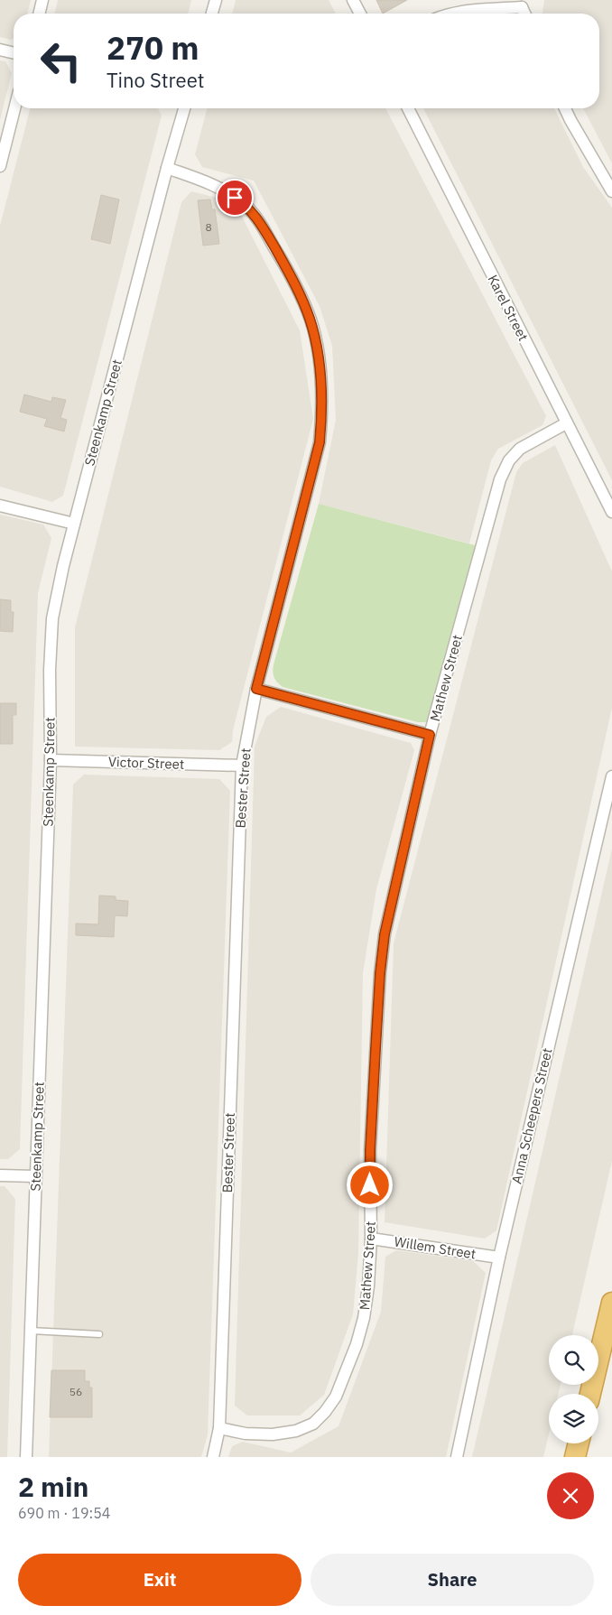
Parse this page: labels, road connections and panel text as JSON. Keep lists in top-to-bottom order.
{
  "streets": {
    "street": [
      "Karel Street",
      "Steenkamp Street",
      "Mathew Street",
      "Victor Street",
      "Bester Street",
      "Anna Scheepers Street",
      "Willem Street"
    ]
  },
  "crossings": [
    ["Karel Street", "Mathew Street"],
    ["Steenkamp Street", "Victor Street"],
    ["Steenkamp Street", "Bester Street"],
    ["Mathew Street", "Bester Street"],
    ["Mathew Street", "Willem Street"],
    ["Victor Street", "Bester Street"],
    ["Anna Scheepers Street", "Willem Street"]
  ],
  "house_numbers": ["8", "56"],
  "page": {
    "turn": ["270 m", "Tino Street"],
    "heading": ["2 min", "690 m · 19:54"],
    "buttons": ["Exit", "Share"]
  }
}
